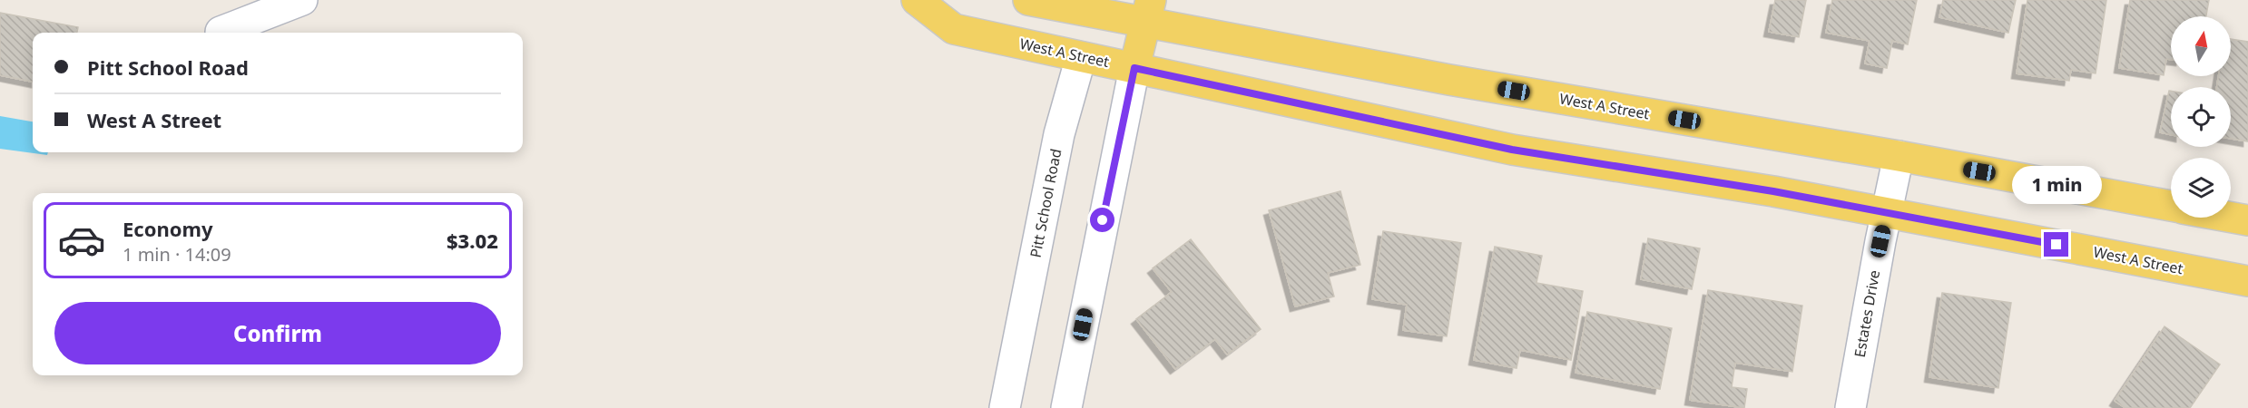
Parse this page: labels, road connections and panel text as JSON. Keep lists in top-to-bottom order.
{
  "streets": {
    "main road": ["West A Street", "Pitt School Road"],
    "street": ["Estates Drive"]
  },
  "crossings": [
    ["West A Street", "Pitt School Road"],
    ["West A Street", "Estates Drive"]
  ],
  "north": "top",
  "page": {
    "banner": ["Pitt School Road", "West A Street"],
    "bubble": "1 min",
    "list": [
      {
        "name": "Economy",
        "note": "1 min · 14:09",
        "value": "$3.02"
      }
    ],
    "buttons": "Confirm"
  }
}
